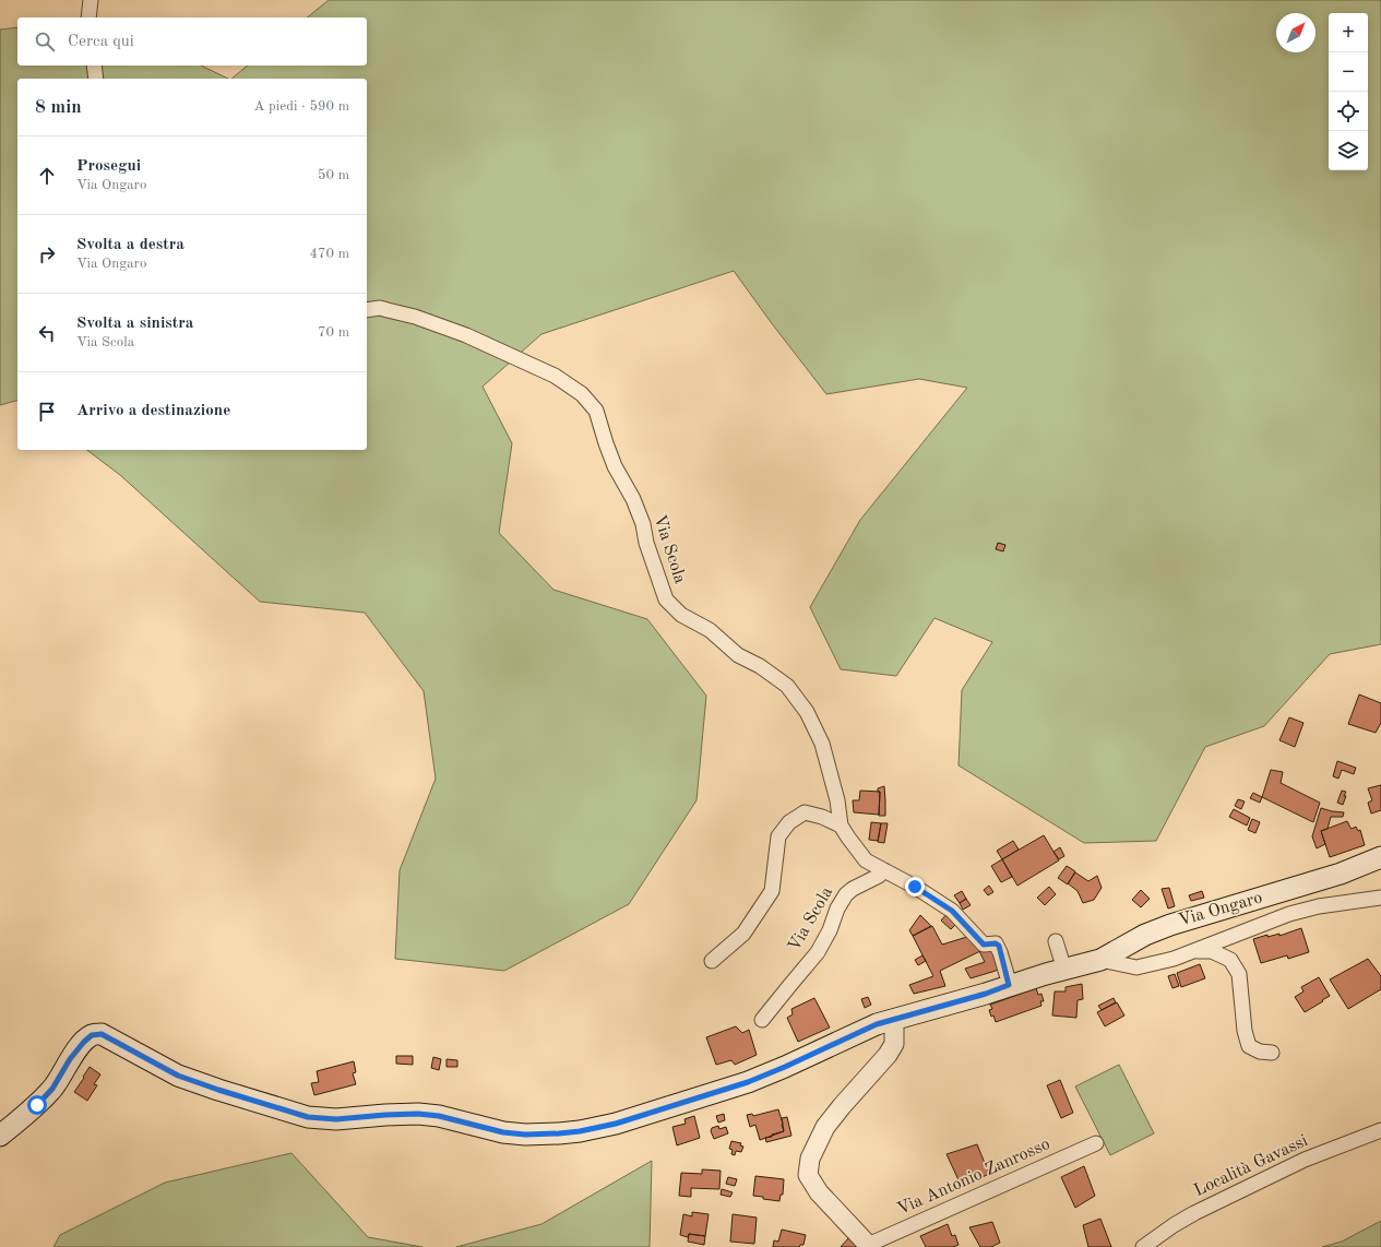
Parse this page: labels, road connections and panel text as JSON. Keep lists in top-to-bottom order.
{
  "streets": {
    "main road": ["Via Ongaro"],
    "street": ["Via Scola", "Località Gavassi", "Via Antonio Zanrosso"]
  },
  "crossings": [
    ["Via Scola", "Via Ongaro"]
  ],
  "north": "top right",
  "page": {
    "map_buttons": ["+", "−"],
    "search": "Cerca qui",
    "heading": ["8 min", "A piedi · 590 m"],
    "list": [
      ["Prosegui", "Via Ongaro", "50 m"],
      ["Svolta a destra", "Via Ongaro", "470 m"],
      ["Svolta a sinistra", "Via Scola", "70 m"],
      "Arrivo a destinazione"
    ]
  }
}
